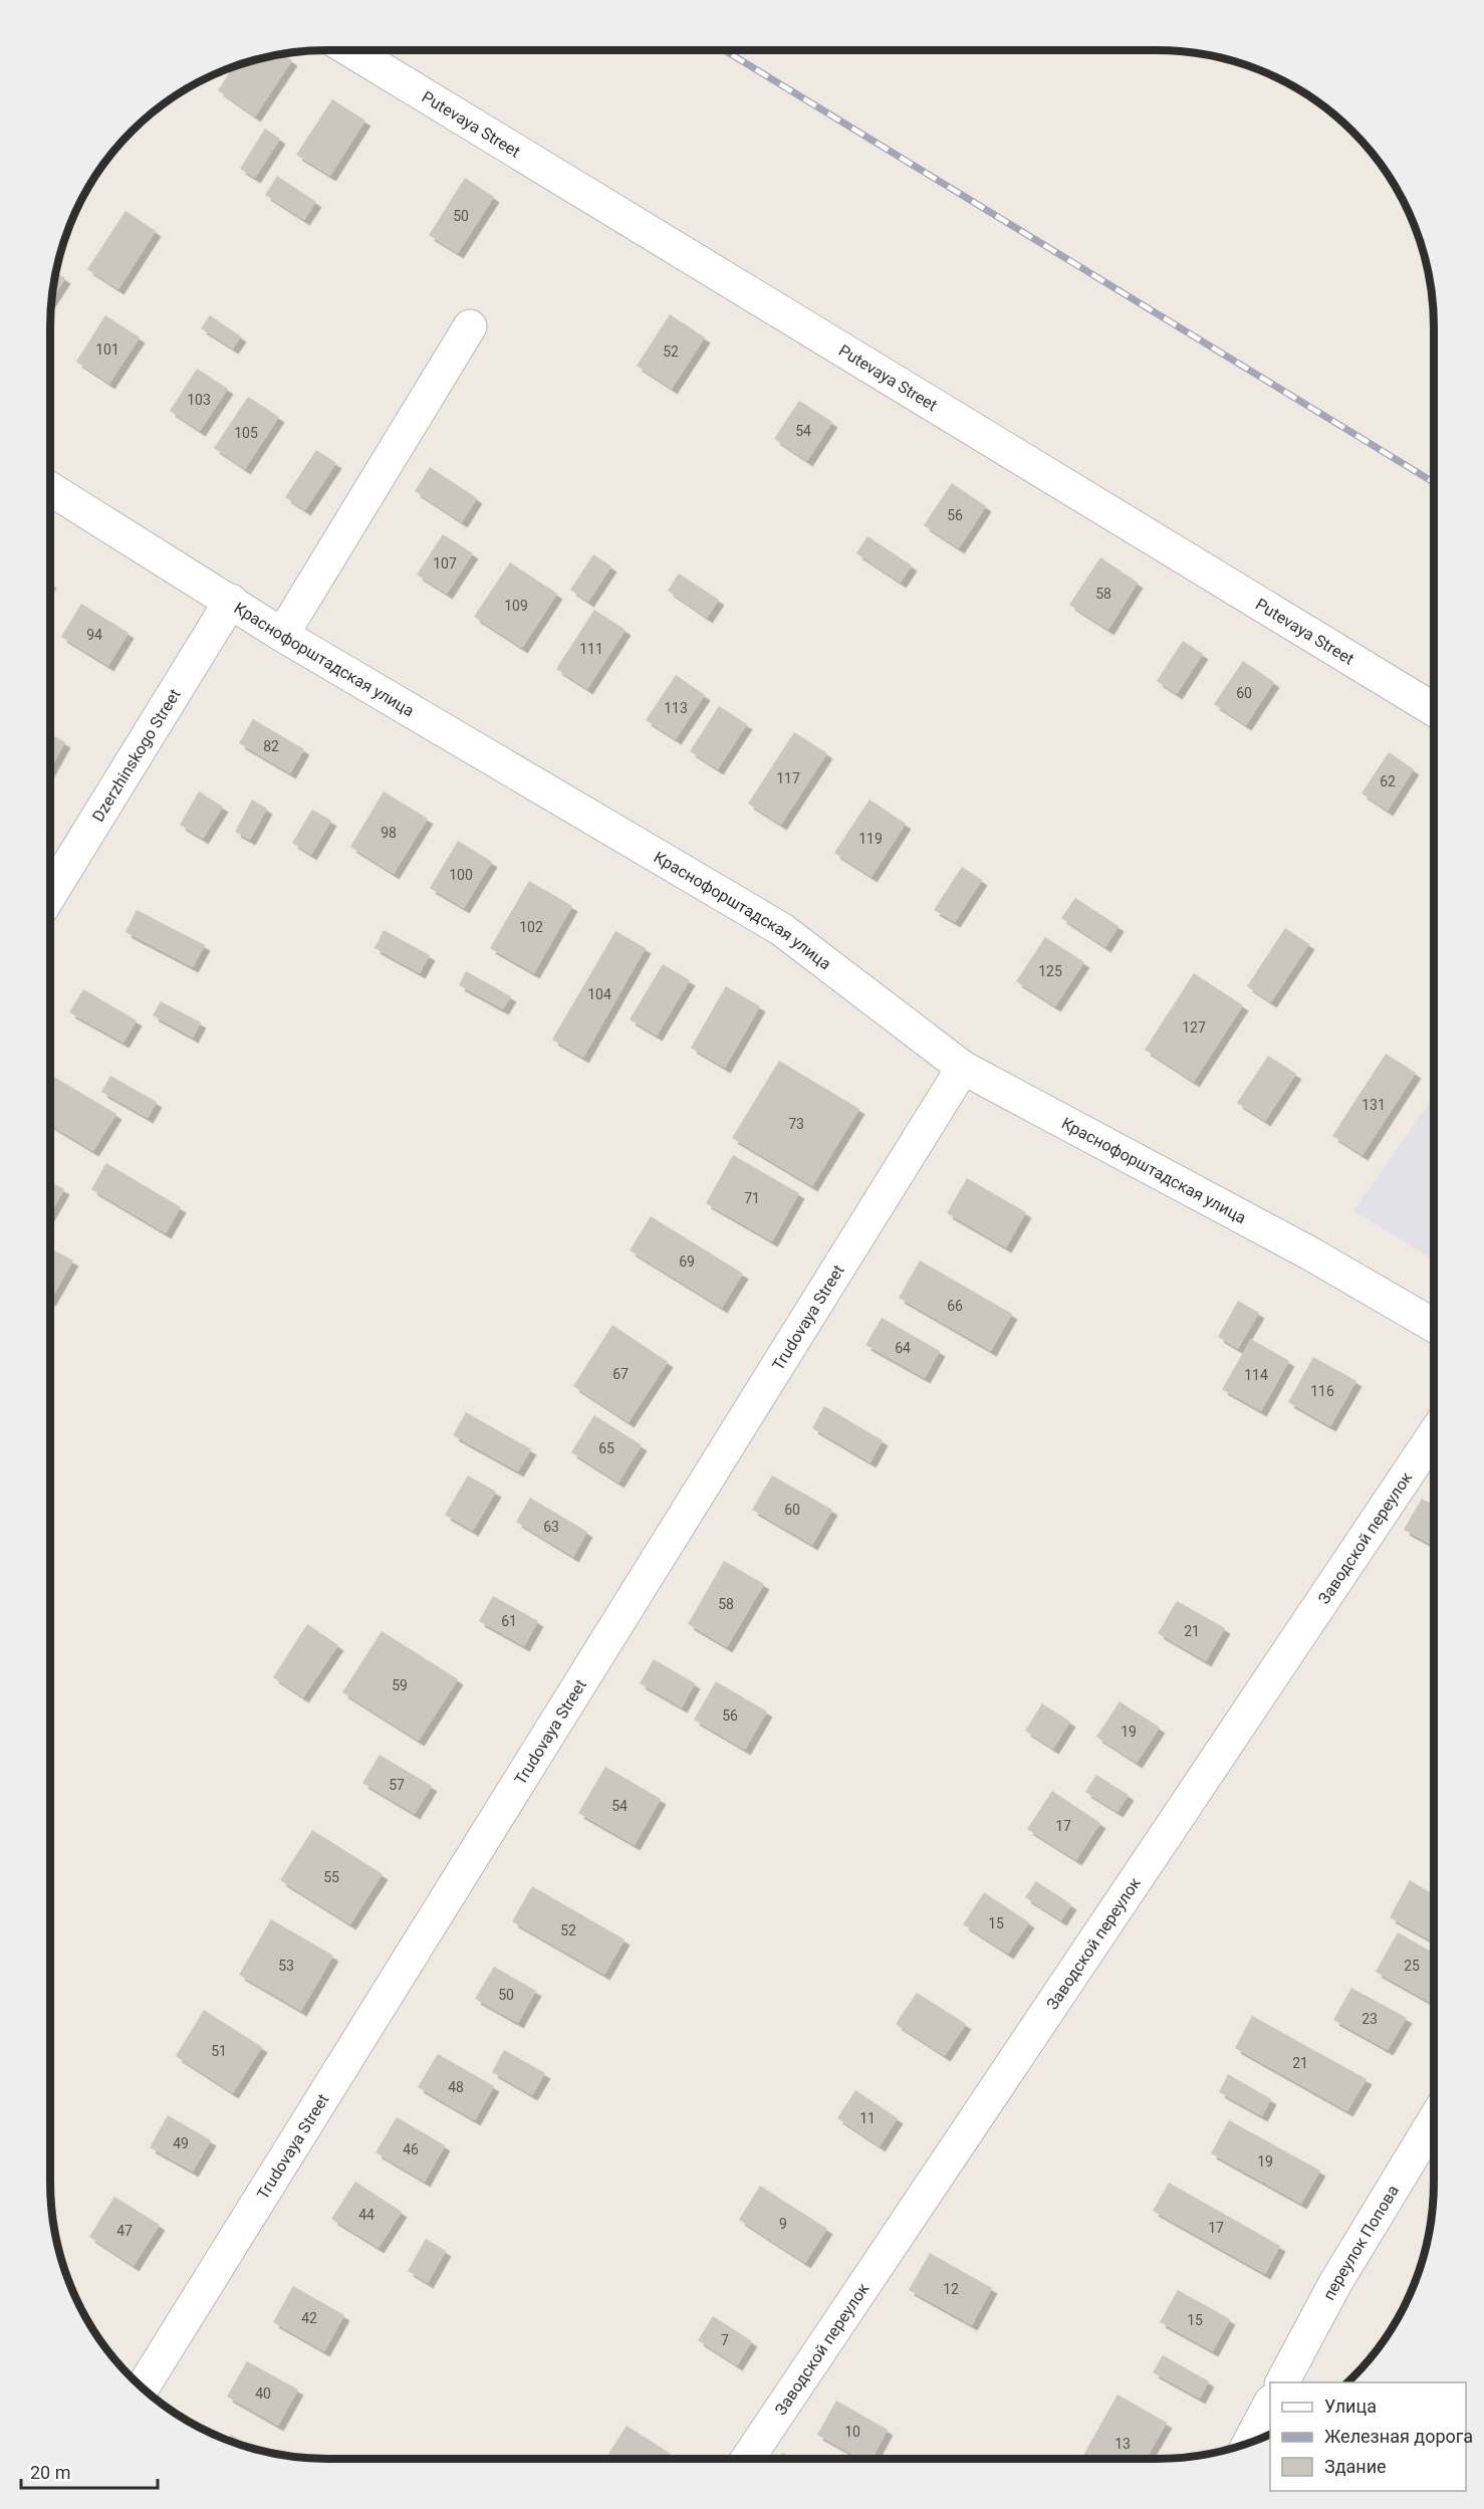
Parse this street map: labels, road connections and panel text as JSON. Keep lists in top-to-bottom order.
{
  "streets": {
    "street": [
      "Putevaya Street",
      "Краснофорштадская улица",
      "Dzerzhinskogo Street",
      "Trudovaya Street",
      "Заводской переулок",
      "переулок Попова"
    ]
  },
  "crossings": [
    ["Краснофорштадская улица", "Dzerzhinskogo Street"],
    ["Краснофорштадская улица", "Trudovaya Street"]
  ],
  "house_numbers": [
    "50",
    "101",
    "52",
    "103",
    "54",
    "105",
    "56",
    "107",
    "58",
    "109",
    "94",
    "111",
    "60",
    "113",
    "82",
    "117",
    "62",
    "98",
    "119",
    "100",
    "102",
    "125",
    "104",
    "127",
    "131",
    "73",
    "71",
    "69",
    "66",
    "64",
    "67",
    "114",
    "116",
    "65",
    "60",
    "63",
    "58",
    "61",
    "21",
    "59",
    "56",
    "19",
    "57",
    "54",
    "17",
    "55",
    "15",
    "52",
    "53",
    "25",
    "50",
    "23",
    "51",
    "21",
    "48",
    "11",
    "49",
    "46",
    "19",
    "44",
    "9",
    "17",
    "47",
    "12",
    "42",
    "15",
    "7",
    "40",
    "10",
    "13"
  ],
  "legend": ["Улица", "Железная дорога", "Здание"],
  "scale_bar": "20 m"
}
